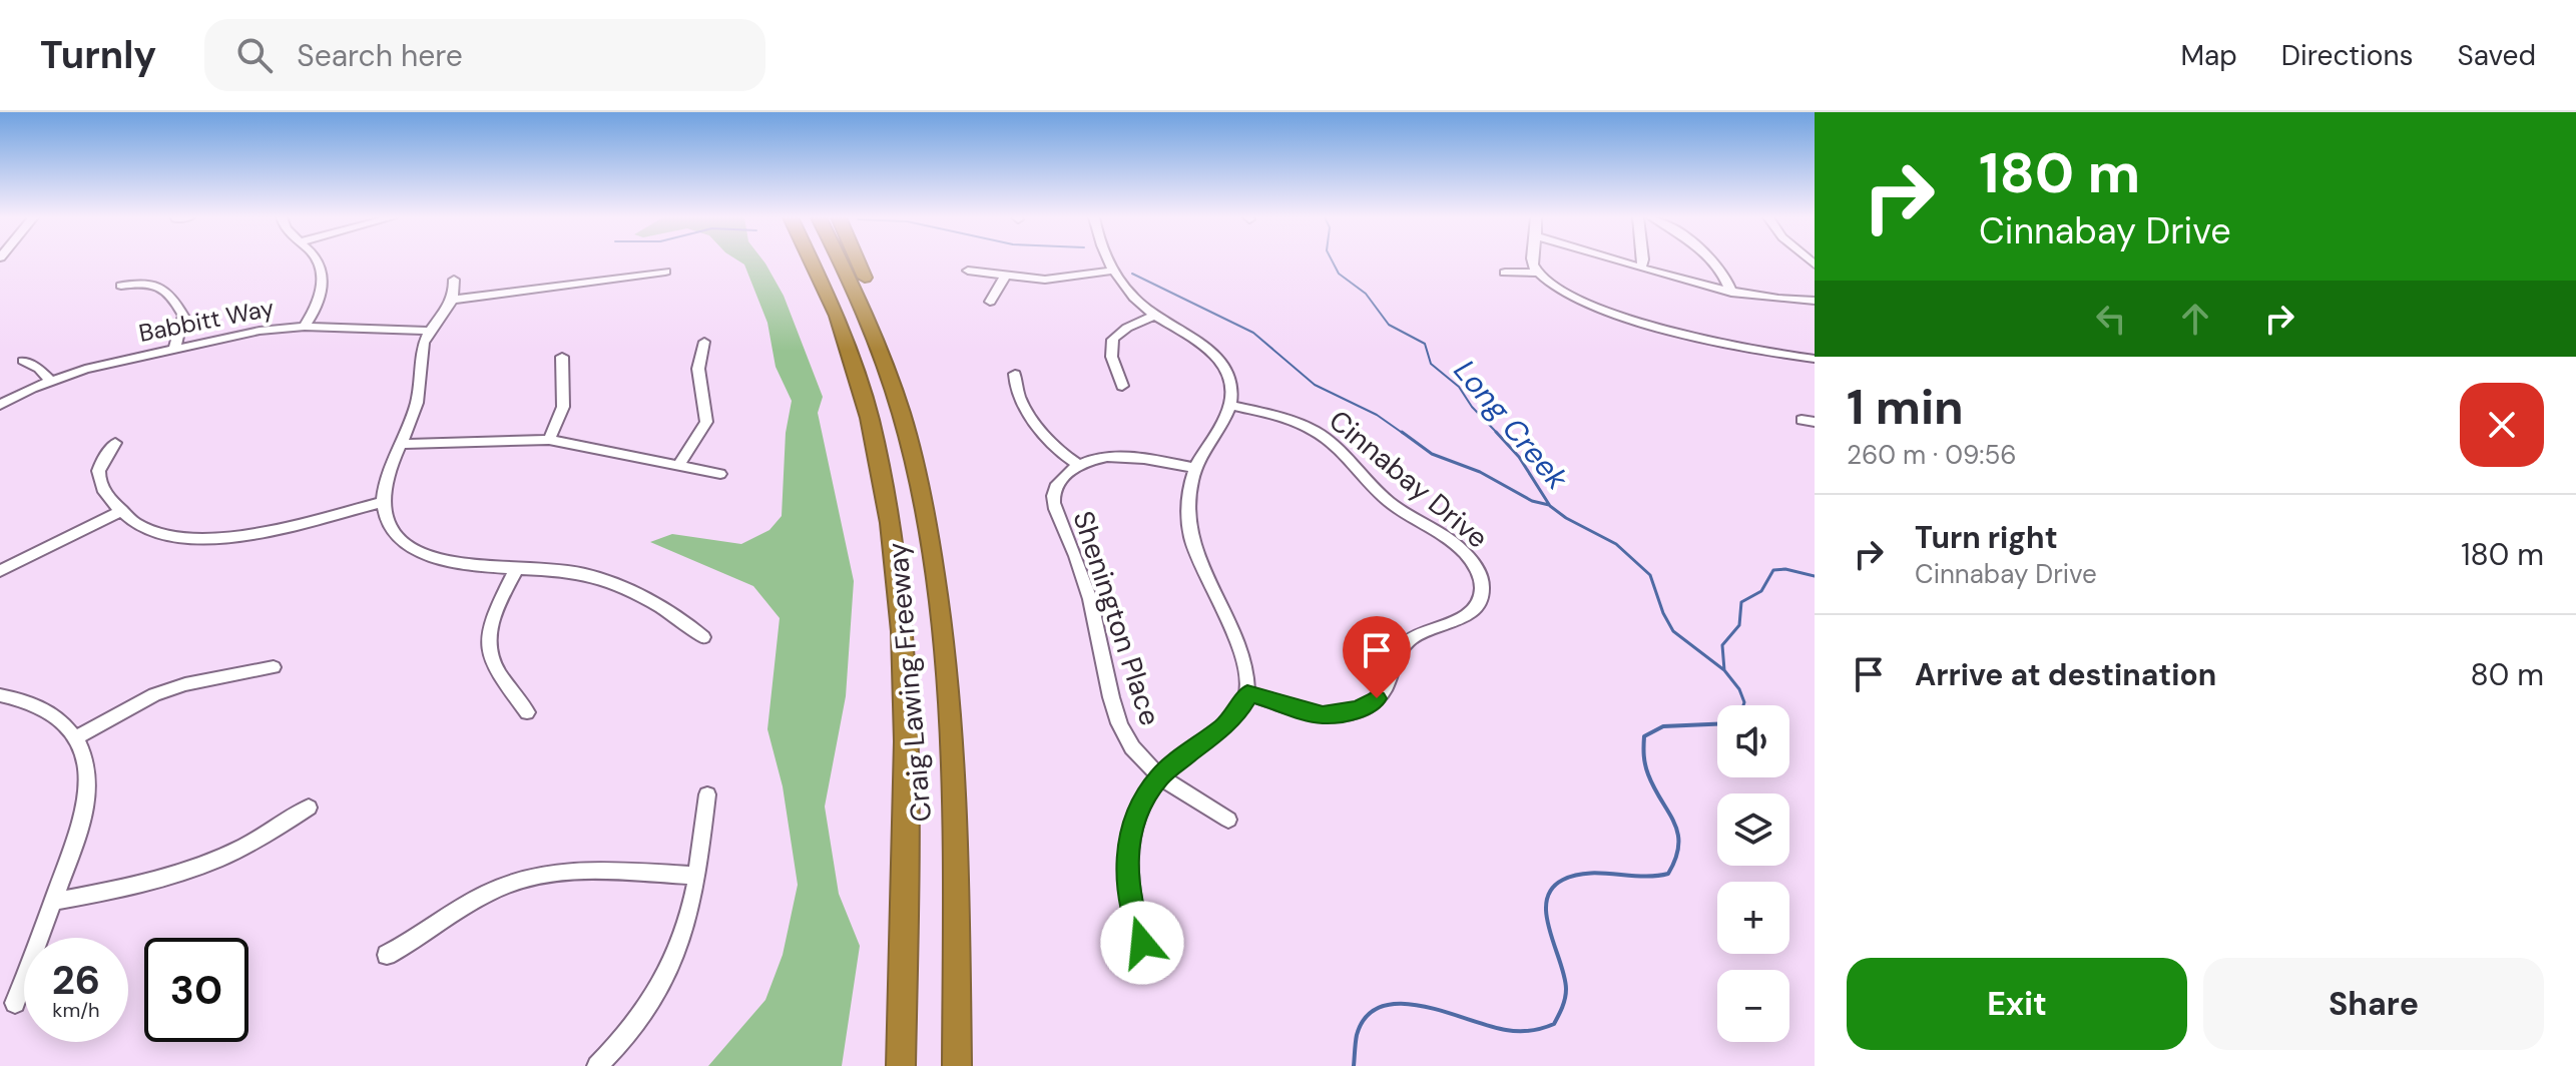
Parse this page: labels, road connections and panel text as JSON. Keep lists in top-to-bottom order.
{
  "streets": {
    "highway": ["Craig Lawing Freeway"],
    "street": ["Babbitt Way", "Cinnabay Drive", "Shenington Place"]
  },
  "water": ["Long Creek"],
  "page": {
    "header": "Turnly",
    "search": "Search here",
    "nav": ["Map", "Directions", "Saved"],
    "turn": ["180 m", "Cinnabay Drive"],
    "heading": ["1 min", "260 m · 09:56"],
    "list": [
      {
        "name": "Turn right",
        "note": "Cinnabay Drive",
        "value": "180 m"
      },
      {
        "name": "Arrive at destination",
        "value": "80 m"
      }
    ],
    "map_buttons": ["+", "−"],
    "speed": "26 km/h",
    "limit": "30",
    "buttons": ["Exit", "Share"]
  }
}
